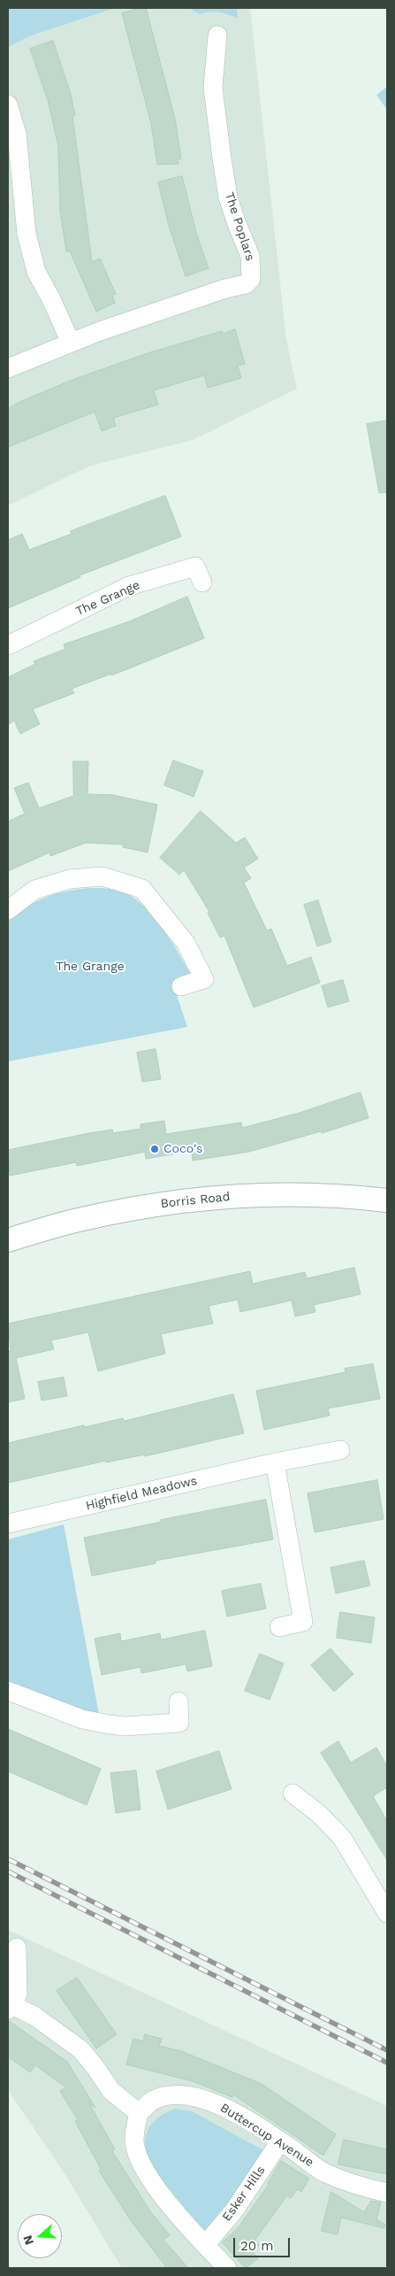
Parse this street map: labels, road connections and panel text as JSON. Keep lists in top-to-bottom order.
{
  "streets": {
    "street": [
      "The Poplars",
      "The Grange",
      "Borris Road",
      "Highfield Meadows",
      "Buttercup Avenue",
      "Esker Hills"
    ]
  },
  "crossings": [
    ["Buttercup Avenue", "Esker Hills"]
  ],
  "parks": ["The Grange"],
  "places": ["Coco's"],
  "scale_bar": "20 m",
  "north": "left"
}
